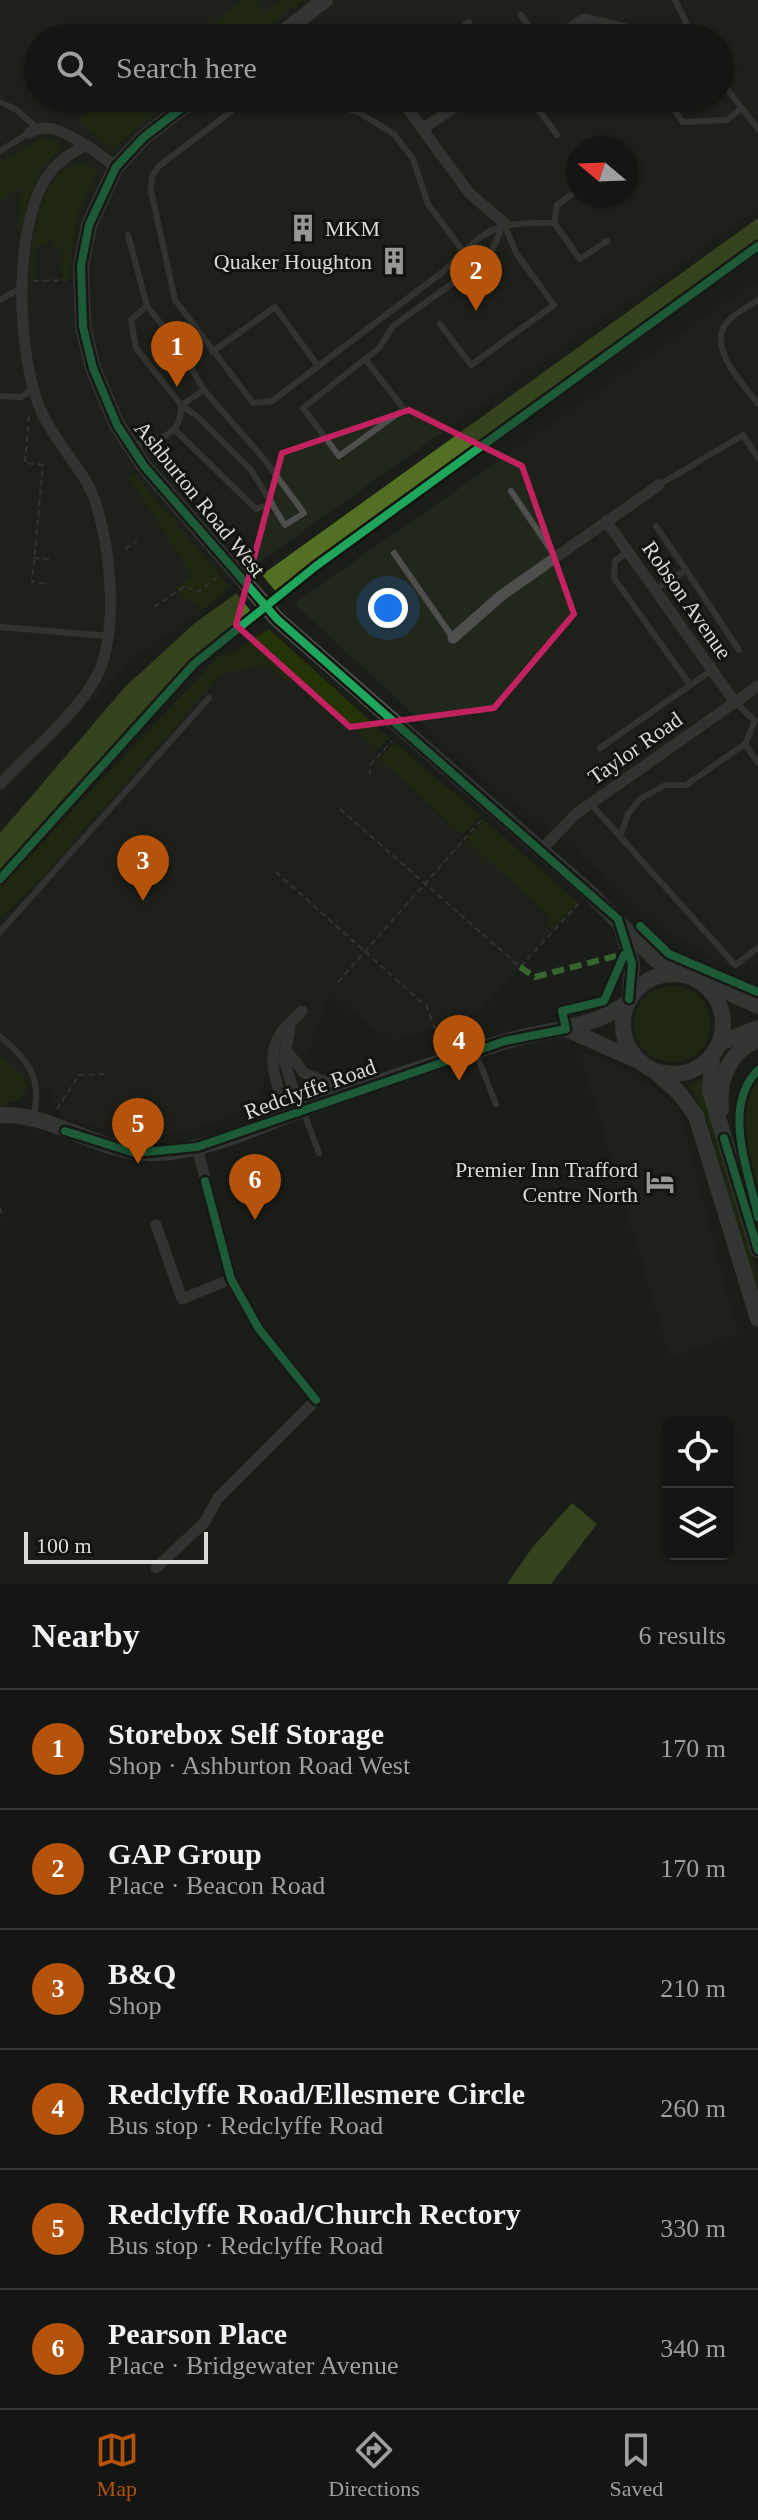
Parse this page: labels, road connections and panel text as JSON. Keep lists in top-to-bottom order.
{
  "streets": {
    "main road": ["Ashburton Road West", "Redclyffe Road"],
    "street": ["Robson Avenue", "Taylor Road"]
  },
  "crossings": [
    ["Ashburton Road West", "Taylor Road"],
    ["Ashburton Road West", "Redclyffe Road"],
    ["Robson Avenue", "Taylor Road"]
  ],
  "places": {
    "building": ["MKM", "Quaker Houghton"],
    "hotel": ["Premier Inn Trafford Centre North"]
  },
  "scale_bar": "100 m",
  "north": "left",
  "page": {
    "search": "Search here",
    "pins": [
      "2",
      "1",
      "3",
      "4",
      "5",
      "6"
    ],
    "scale": "100 m",
    "heading": ["Nearby", "6 results"],
    "list": [
      {
        "mark": "1",
        "name": "Storebox Self Storage",
        "note": "Shop · Ashburton Road West",
        "value": "170 m"
      },
      {
        "mark": "2",
        "name": "GAP Group",
        "note": "Place · Beacon Road",
        "value": "170 m"
      },
      {
        "mark": "3",
        "name": "B&Q",
        "note": "Shop",
        "value": "210 m"
      },
      {
        "mark": "4",
        "name": "Redclyffe Road/Ellesmere Circle",
        "note": "Bus stop · Redclyffe Road",
        "value": "260 m"
      },
      {
        "mark": "5",
        "name": "Redclyffe Road/Church Rectory",
        "note": "Bus stop · Redclyffe Road",
        "value": "330 m"
      },
      {
        "mark": "6",
        "name": "Pearson Place",
        "note": "Place · Bridgewater Avenue",
        "value": "340 m"
      }
    ],
    "nav": ["Map", "Directions", "Saved"]
  }
}
